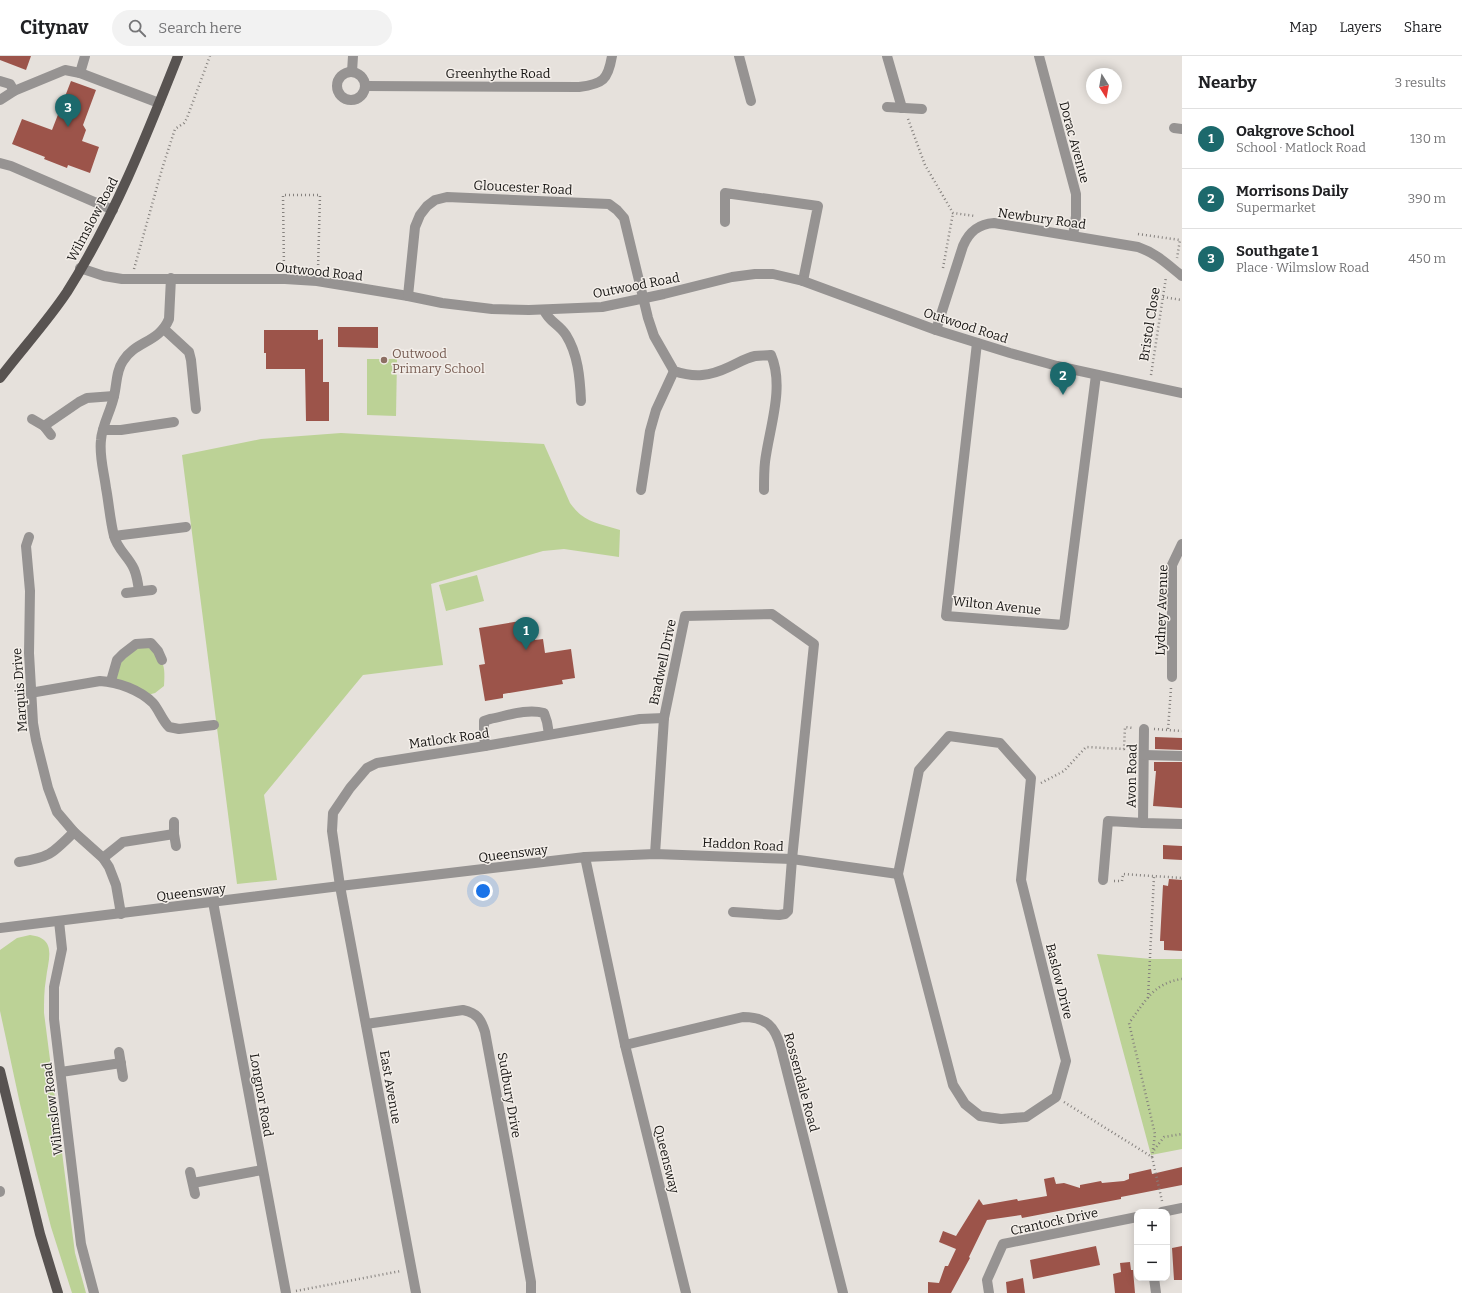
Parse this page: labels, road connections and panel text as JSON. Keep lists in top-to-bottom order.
{
  "streets": {
    "main road": ["Wilmslow Road"],
    "street": [
      "Greenhythe Road",
      "Dorac Avenue",
      "Gloucester Road",
      "Newbury Road",
      "Outwood Road",
      "Wilton Avenue",
      "Lydney Avenue",
      "Bradwell Drive",
      "Marquis Drive",
      "Matlock Road",
      "Avon Road",
      "Haddon Road",
      "Queensway",
      "Baslow Drive",
      "Rossendale Road",
      "East Avenue",
      "Longnor Road",
      "Sudbury Drive",
      "Crantock Drive"
    ],
    "path": ["Bristol Close"]
  },
  "crossings": [
    ["Dorac Avenue", "Newbury Road"],
    ["Gloucester Road", "Outwood Road"],
    ["Newbury Road", "Outwood Road"],
    ["Newbury Road", "Bristol Close"],
    ["Wilmslow Road", "Outwood Road"],
    ["Wilmslow Road", "Queensway"],
    ["Outwood Road", "Bristol Close"],
    ["Outwood Road", "Wilton Avenue"],
    ["Bradwell Drive", "Matlock Road"],
    ["Bradwell Drive", "Haddon Road"],
    ["Marquis Drive", "Queensway"],
    ["Matlock Road", "Queensway"],
    ["Matlock Road", "East Avenue"],
    ["Haddon Road", "Queensway"],
    ["Haddon Road", "Baslow Drive"],
    ["Queensway", "Rossendale Road"],
    ["Queensway", "East Avenue"],
    ["Queensway", "Longnor Road"],
    ["East Avenue", "Sudbury Drive"]
  ],
  "places": ["Outwood Primary School"],
  "north": "bottom",
  "page": {
    "header": "Citynav",
    "search": "Search here",
    "nav": ["Map", "Layers", "Share"],
    "heading": ["Nearby", "3 results"],
    "pins": ["3", "2", "1"],
    "list": [
      {
        "mark": "1",
        "name": "Oakgrove School",
        "note": "School · Matlock Road",
        "value": "130 m"
      },
      {
        "mark": "2",
        "name": "Morrisons Daily",
        "note": "Supermarket",
        "value": "390 m"
      },
      {
        "mark": "3",
        "name": "Southgate 1",
        "note": "Place · Wilmslow Road",
        "value": "450 m"
      }
    ],
    "map_buttons": ["+", "−"]
  }
}
